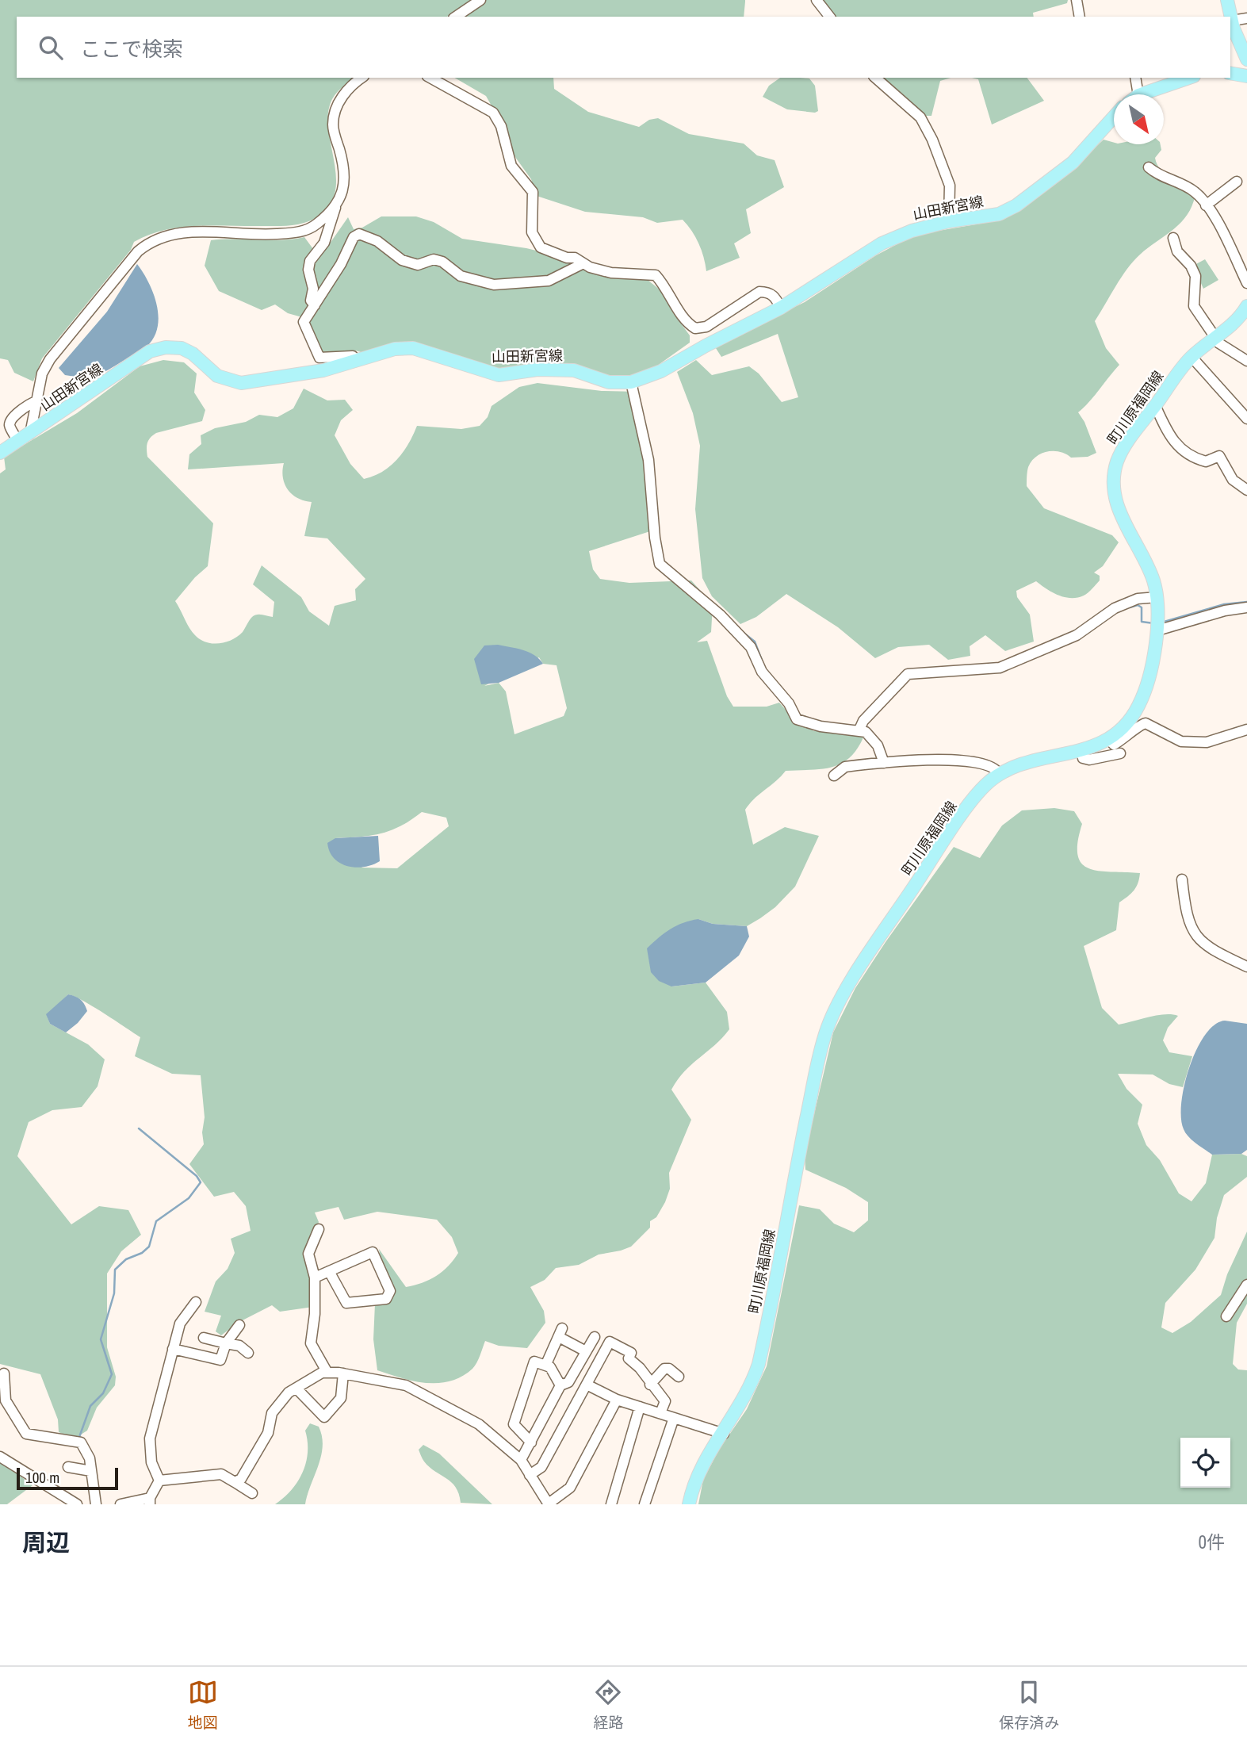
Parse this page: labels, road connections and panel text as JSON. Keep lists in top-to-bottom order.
{
  "streets": {
    "main road": ["山田新宮線", "町川原福岡線"]
  },
  "scale_bar": "100 m",
  "north": "bottom right",
  "page": {
    "search": "ここで検索",
    "scale": "100 m",
    "heading": ["周辺", "0件"],
    "nav": ["地図", "経路", "保存済み"]
  }
}
